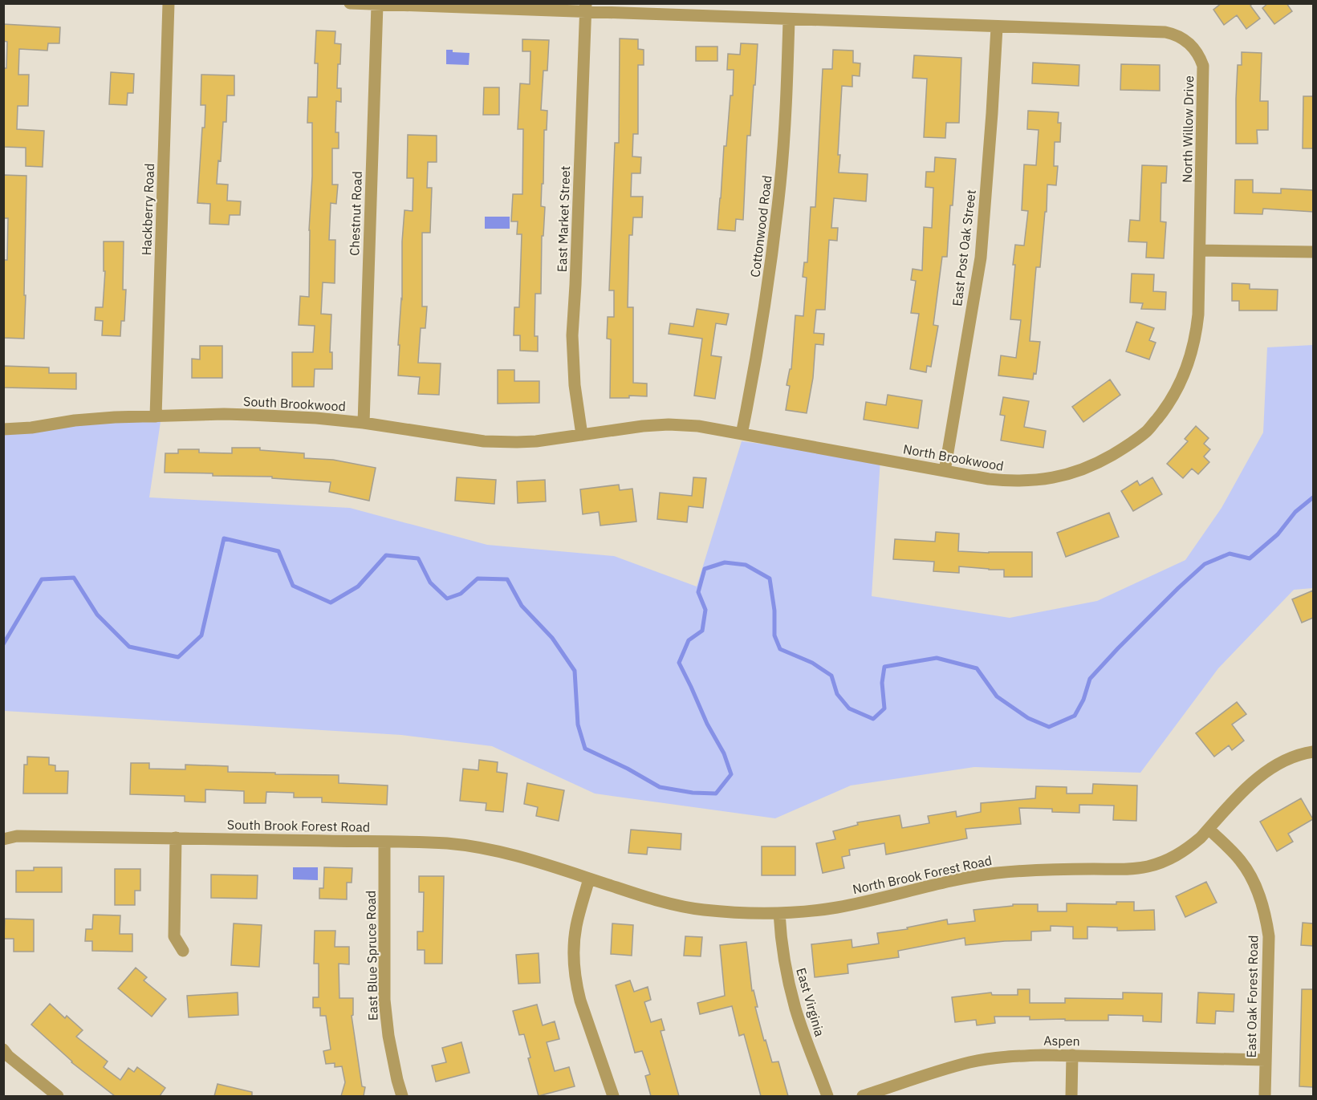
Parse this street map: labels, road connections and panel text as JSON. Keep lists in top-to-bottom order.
{
  "streets": {
    "street": [
      "North Willow Drive",
      "Hackberry Road",
      "Chestnut Road",
      "East Market Street",
      "Cottonwood Road",
      "East Post Oak Street",
      "South Brookwood",
      "North Brookwood",
      "South Brook Forest Road",
      "North Brook Forest Road",
      "East Blue Spruce Road",
      "East Oak Forest Road",
      "East Virginia",
      "Aspen"
    ]
  },
  "crossings": [
    ["North Willow Drive", "Chestnut Road"],
    ["North Willow Drive", "East Market Street"],
    ["North Willow Drive", "Cottonwood Road"],
    ["North Willow Drive", "East Post Oak Street"],
    ["North Willow Drive", "North Brookwood"],
    ["Hackberry Road", "South Brookwood"],
    ["Chestnut Road", "South Brookwood"],
    ["East Market Street", "South Brookwood"],
    ["East Market Street", "North Brookwood"],
    ["Cottonwood Road", "North Brookwood"],
    ["East Post Oak Street", "North Brookwood"],
    ["South Brookwood", "North Brookwood"],
    ["South Brook Forest Road", "North Brook Forest Road"],
    ["South Brook Forest Road", "East Blue Spruce Road"],
    ["North Brook Forest Road", "East Oak Forest Road"],
    ["North Brook Forest Road", "East Virginia"],
    ["East Oak Forest Road", "Aspen"]
  ]
}
